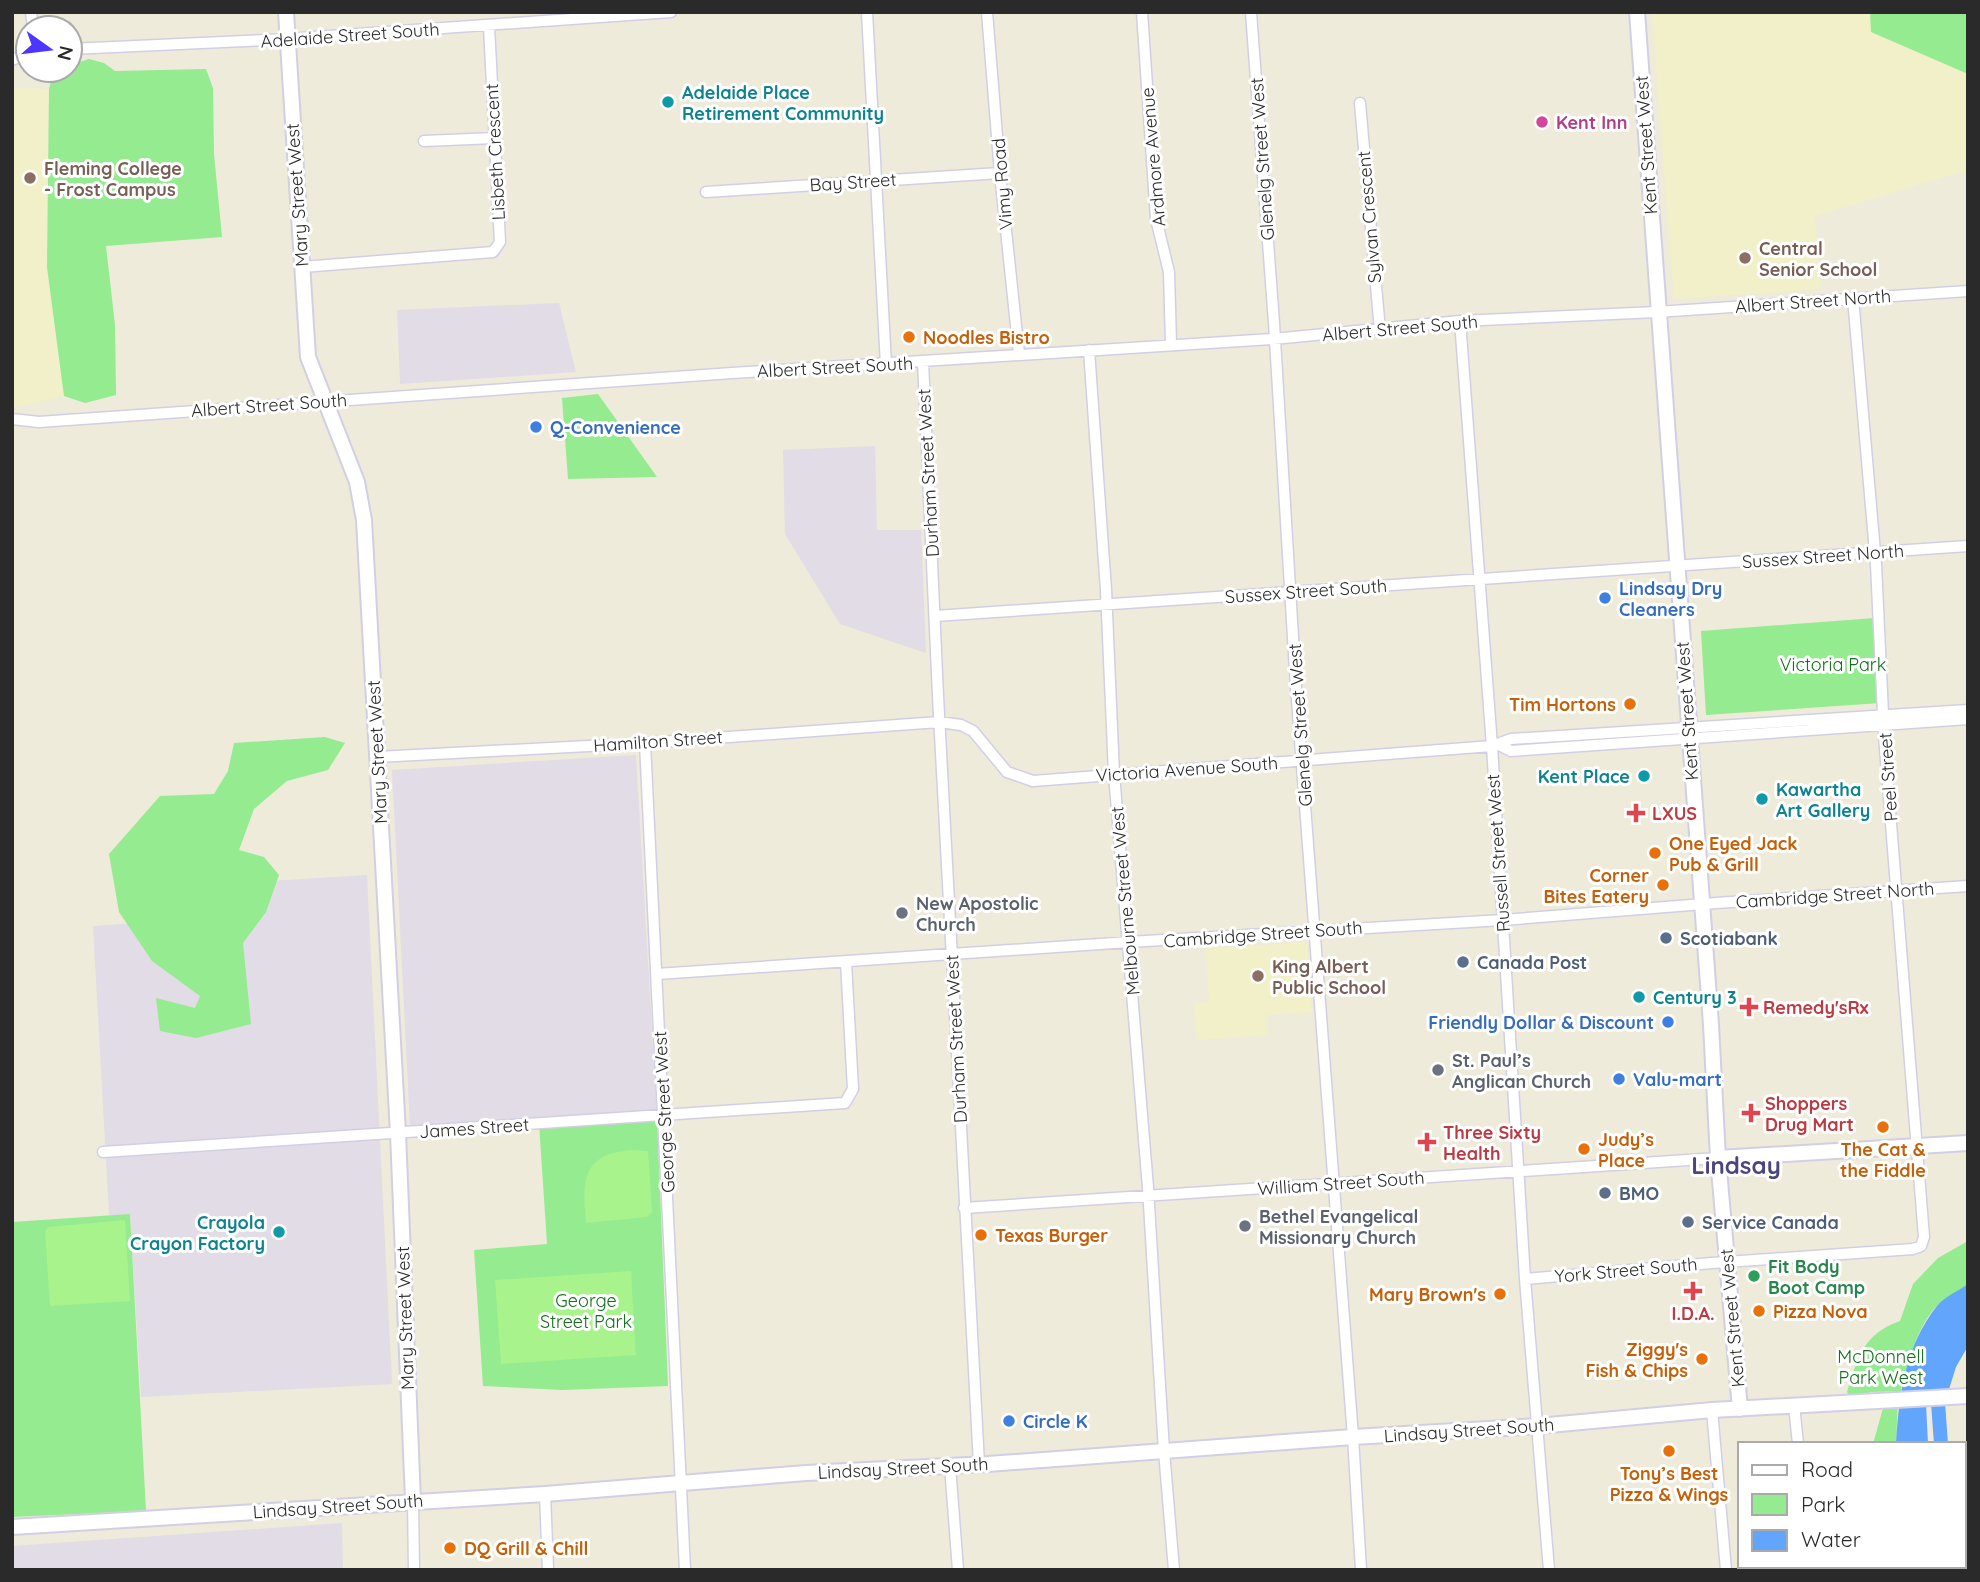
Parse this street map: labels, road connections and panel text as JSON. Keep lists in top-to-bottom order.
{
  "streets": {
    "main road": ["Kent Street West", "Mary Street West", "Lindsay Street South"],
    "street": [
      "Adelaide Street South",
      "Lisbeth Crescent",
      "Ardmore Avenue",
      "Glenelg Street West",
      "Bay Street",
      "Vimy Road",
      "Sylvan Crescent",
      "Albert Street North",
      "Albert Street South",
      "Durham Street West",
      "Sussex Street North",
      "Sussex Street South",
      "Hamilton Street",
      "Victoria Avenue South",
      "Peel Street",
      "Russell Street West",
      "Cambridge Street North",
      "Melbourne Street West",
      "Cambridge Street South",
      "George Street West",
      "James Street",
      "William Street South",
      "York Street South"
    ]
  },
  "crossings": [
    ["Adelaide Street South", "Lisbeth Crescent"],
    ["Adelaide Street South", "Mary Street West"],
    ["Kent Street West", "Albert Street North"],
    ["Kent Street West", "Albert Street South"],
    ["Kent Street West", "Sussex Street North"],
    ["Kent Street West", "Sussex Street South"],
    ["Kent Street West", "Victoria Avenue South"],
    ["Kent Street West", "Cambridge Street North"],
    ["Kent Street West", "Cambridge Street South"],
    ["Kent Street West", "William Street South"],
    ["Kent Street West", "York Street South"],
    ["Kent Street West", "Lindsay Street South"],
    ["Lisbeth Crescent", "Mary Street West"],
    ["Ardmore Avenue", "Albert Street South"],
    ["Glenelg Street West", "Albert Street South"],
    ["Glenelg Street West", "Sussex Street South"],
    ["Glenelg Street West", "Victoria Avenue South"],
    ["Glenelg Street West", "Cambridge Street South"],
    ["Glenelg Street West", "William Street South"],
    ["Glenelg Street West", "Lindsay Street South"],
    ["Bay Street", "Vimy Road"],
    ["Vimy Road", "Albert Street South"],
    ["Mary Street West", "Albert Street South"],
    ["Mary Street West", "Hamilton Street"],
    ["Mary Street West", "James Street"],
    ["Mary Street West", "Lindsay Street South"],
    ["Sylvan Crescent", "Albert Street South"],
    ["Albert Street North", "Albert Street South"],
    ["Albert Street North", "Peel Street"],
    ["Albert Street South", "Durham Street West"],
    ["Albert Street South", "Russell Street West"],
    ["Albert Street South", "Melbourne Street West"],
    ["Durham Street West", "Sussex Street South"],
    ["Durham Street West", "Hamilton Street"],
    ["Durham Street West", "Victoria Avenue South"],
    ["Durham Street West", "Cambridge Street South"],
    ["Durham Street West", "William Street South"],
    ["Durham Street West", "Lindsay Street South"],
    ["Sussex Street North", "Sussex Street South"],
    ["Sussex Street North", "Peel Street"],
    ["Sussex Street South", "Russell Street West"],
    ["Sussex Street South", "Melbourne Street West"],
    ["Hamilton Street", "Victoria Avenue South"],
    ["Hamilton Street", "George Street West"],
    ["Victoria Avenue South", "Peel Street"],
    ["Victoria Avenue South", "Russell Street West"],
    ["Victoria Avenue South", "Melbourne Street West"],
    ["Peel Street", "Cambridge Street North"],
    ["Peel Street", "York Street South"],
    ["Russell Street West", "Cambridge Street South"],
    ["Russell Street West", "William Street South"],
    ["Russell Street West", "York Street South"],
    ["Russell Street West", "Lindsay Street South"],
    ["Cambridge Street North", "Cambridge Street South"],
    ["Melbourne Street West", "Cambridge Street South"],
    ["Melbourne Street West", "William Street South"],
    ["Melbourne Street West", "Lindsay Street South"],
    ["Cambridge Street South", "George Street West"],
    ["Cambridge Street South", "James Street"],
    ["George Street West", "James Street"],
    ["George Street West", "Lindsay Street South"]
  ],
  "districts": ["Lindsay"],
  "parks": ["Victoria Park", "George Street Park", "McDonnell Park West"],
  "places": {
    "other": [
      "Adelaide Place Retirement Community",
      "Kent Inn",
      "Fleming College - Frost Campus",
      "Central Senior School",
      "Noodles Bistro",
      "Q-Convenience",
      "Lindsay Dry Cleaners",
      "Tim Hortons",
      "Kent Place",
      "Kawartha Art Gallery",
      "One Eyed Jack Pub & Grill",
      "Corner Bites Eatery",
      "New Apostolic Church",
      "Scotiabank",
      "Canada Post",
      "King Albert Public School",
      "Century 3",
      "Friendly Dollar & Discount",
      "St. Paul’s Anglican Church",
      "Valu-mart",
      "The Cat & the Fiddle",
      "Judy’s Place",
      "BMO",
      "Service Canada",
      "Bethel Evangelical Missionary Church",
      "Crayola Crayon Factory",
      "Texas Burger",
      "Fit Body Boot Camp",
      "Mary Brown's",
      "Pizza Nova",
      "Ziggy's Fish & Chips",
      "Circle K",
      "Tony’s Best Pizza & Wings",
      "DQ Grill & Chill"
    ],
    "health": [
      "LXUS",
      "Remedy'sRx",
      "Shoppers Drug Mart",
      "Three Sixty Health",
      "I.D.A."
    ]
  },
  "legend": ["Road", "Park", "Water"],
  "north": "right"
}
